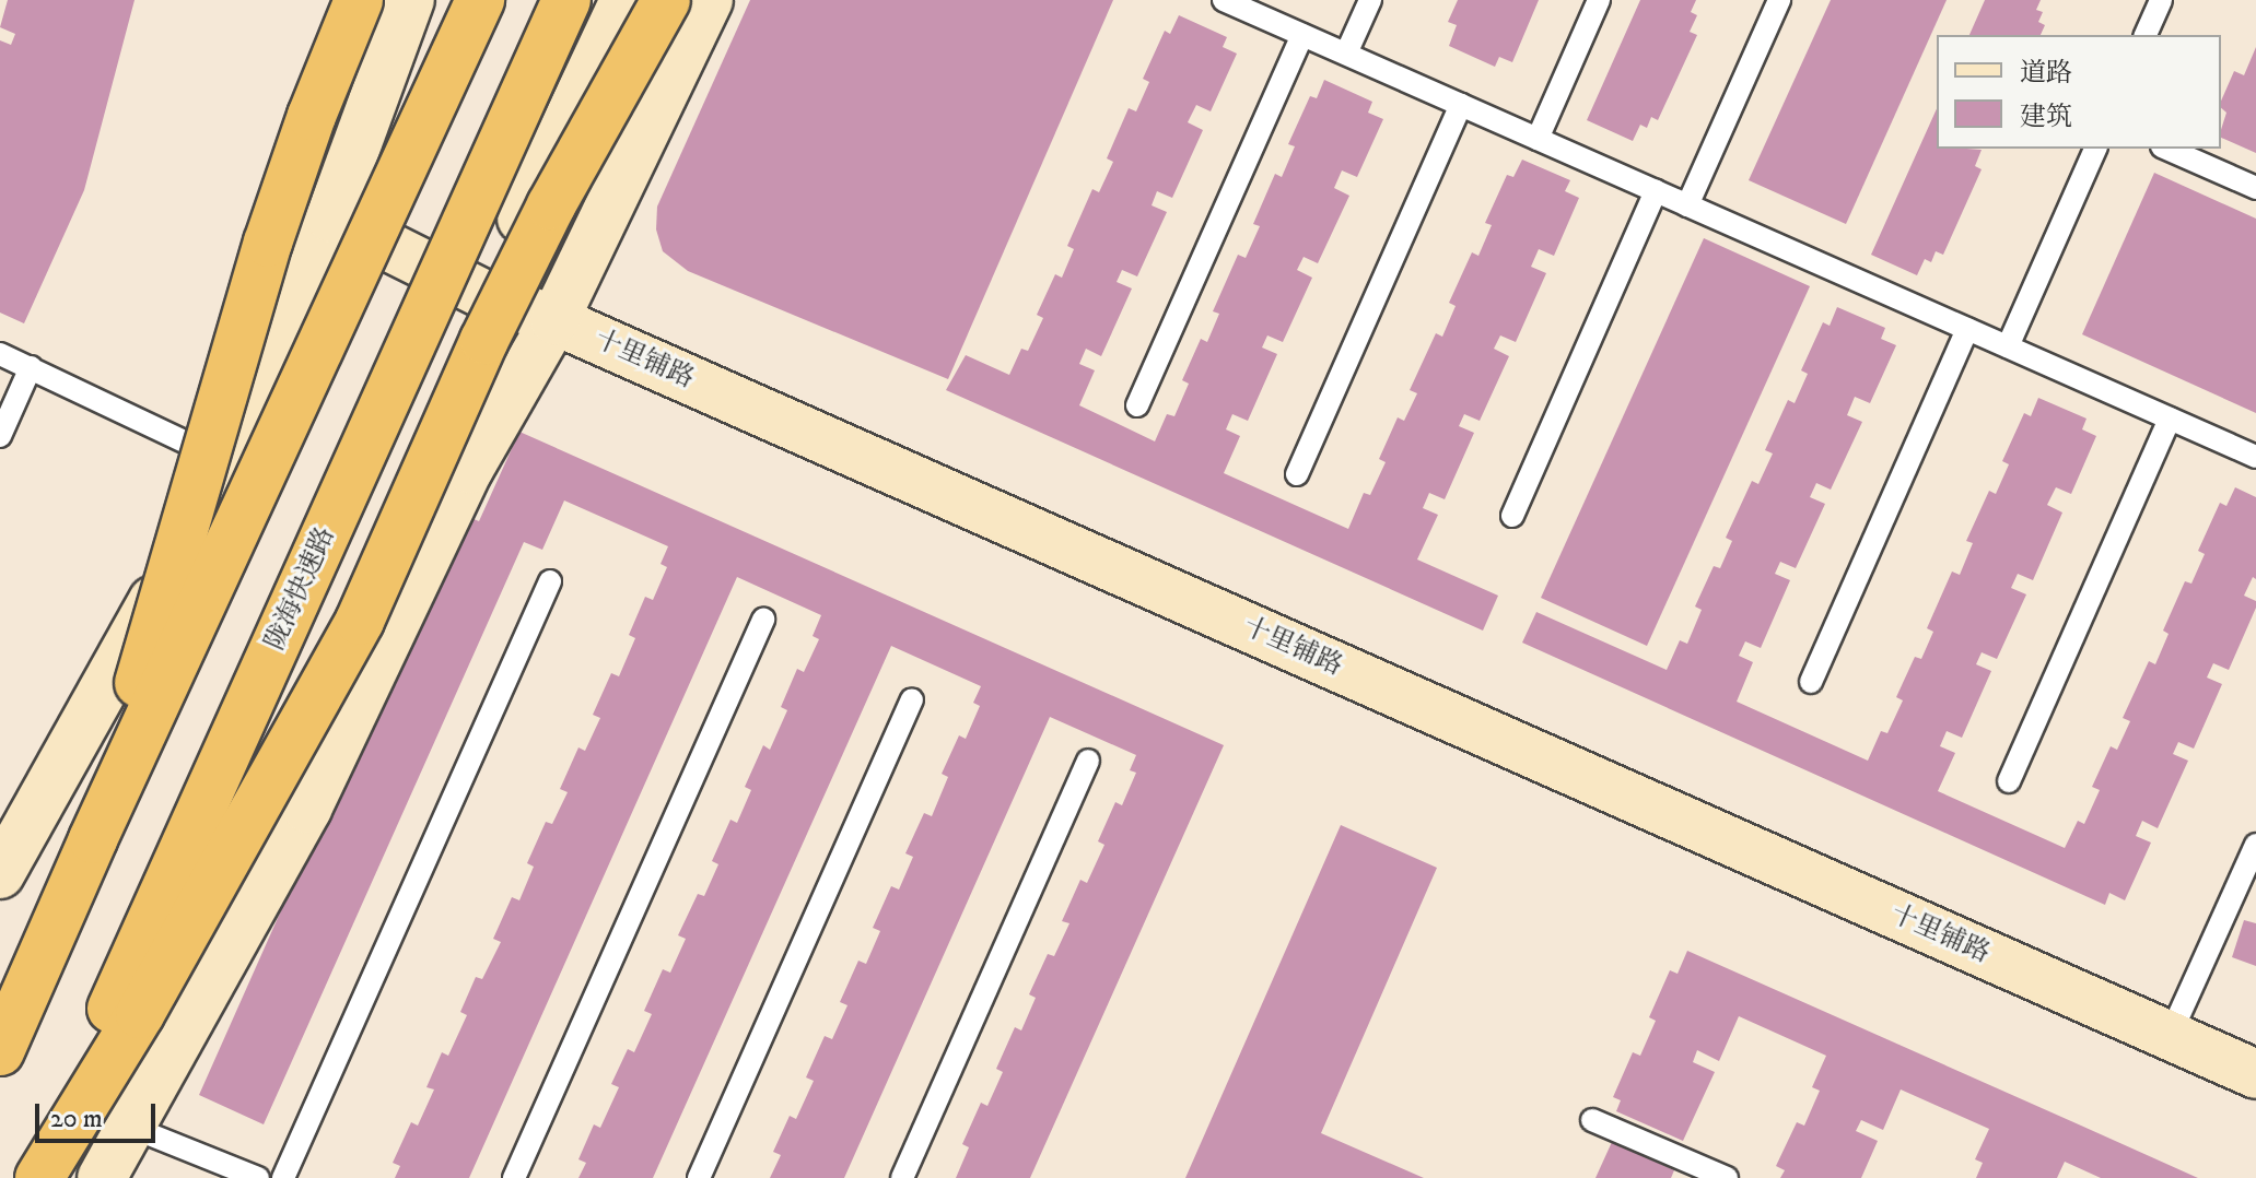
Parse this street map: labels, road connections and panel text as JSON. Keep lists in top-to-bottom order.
{
  "streets": {
    "highway": ["陇海快速路"],
    "street": ["十里铺路"]
  },
  "legend": ["道路", "建筑"],
  "scale_bar": "20 m"
}
